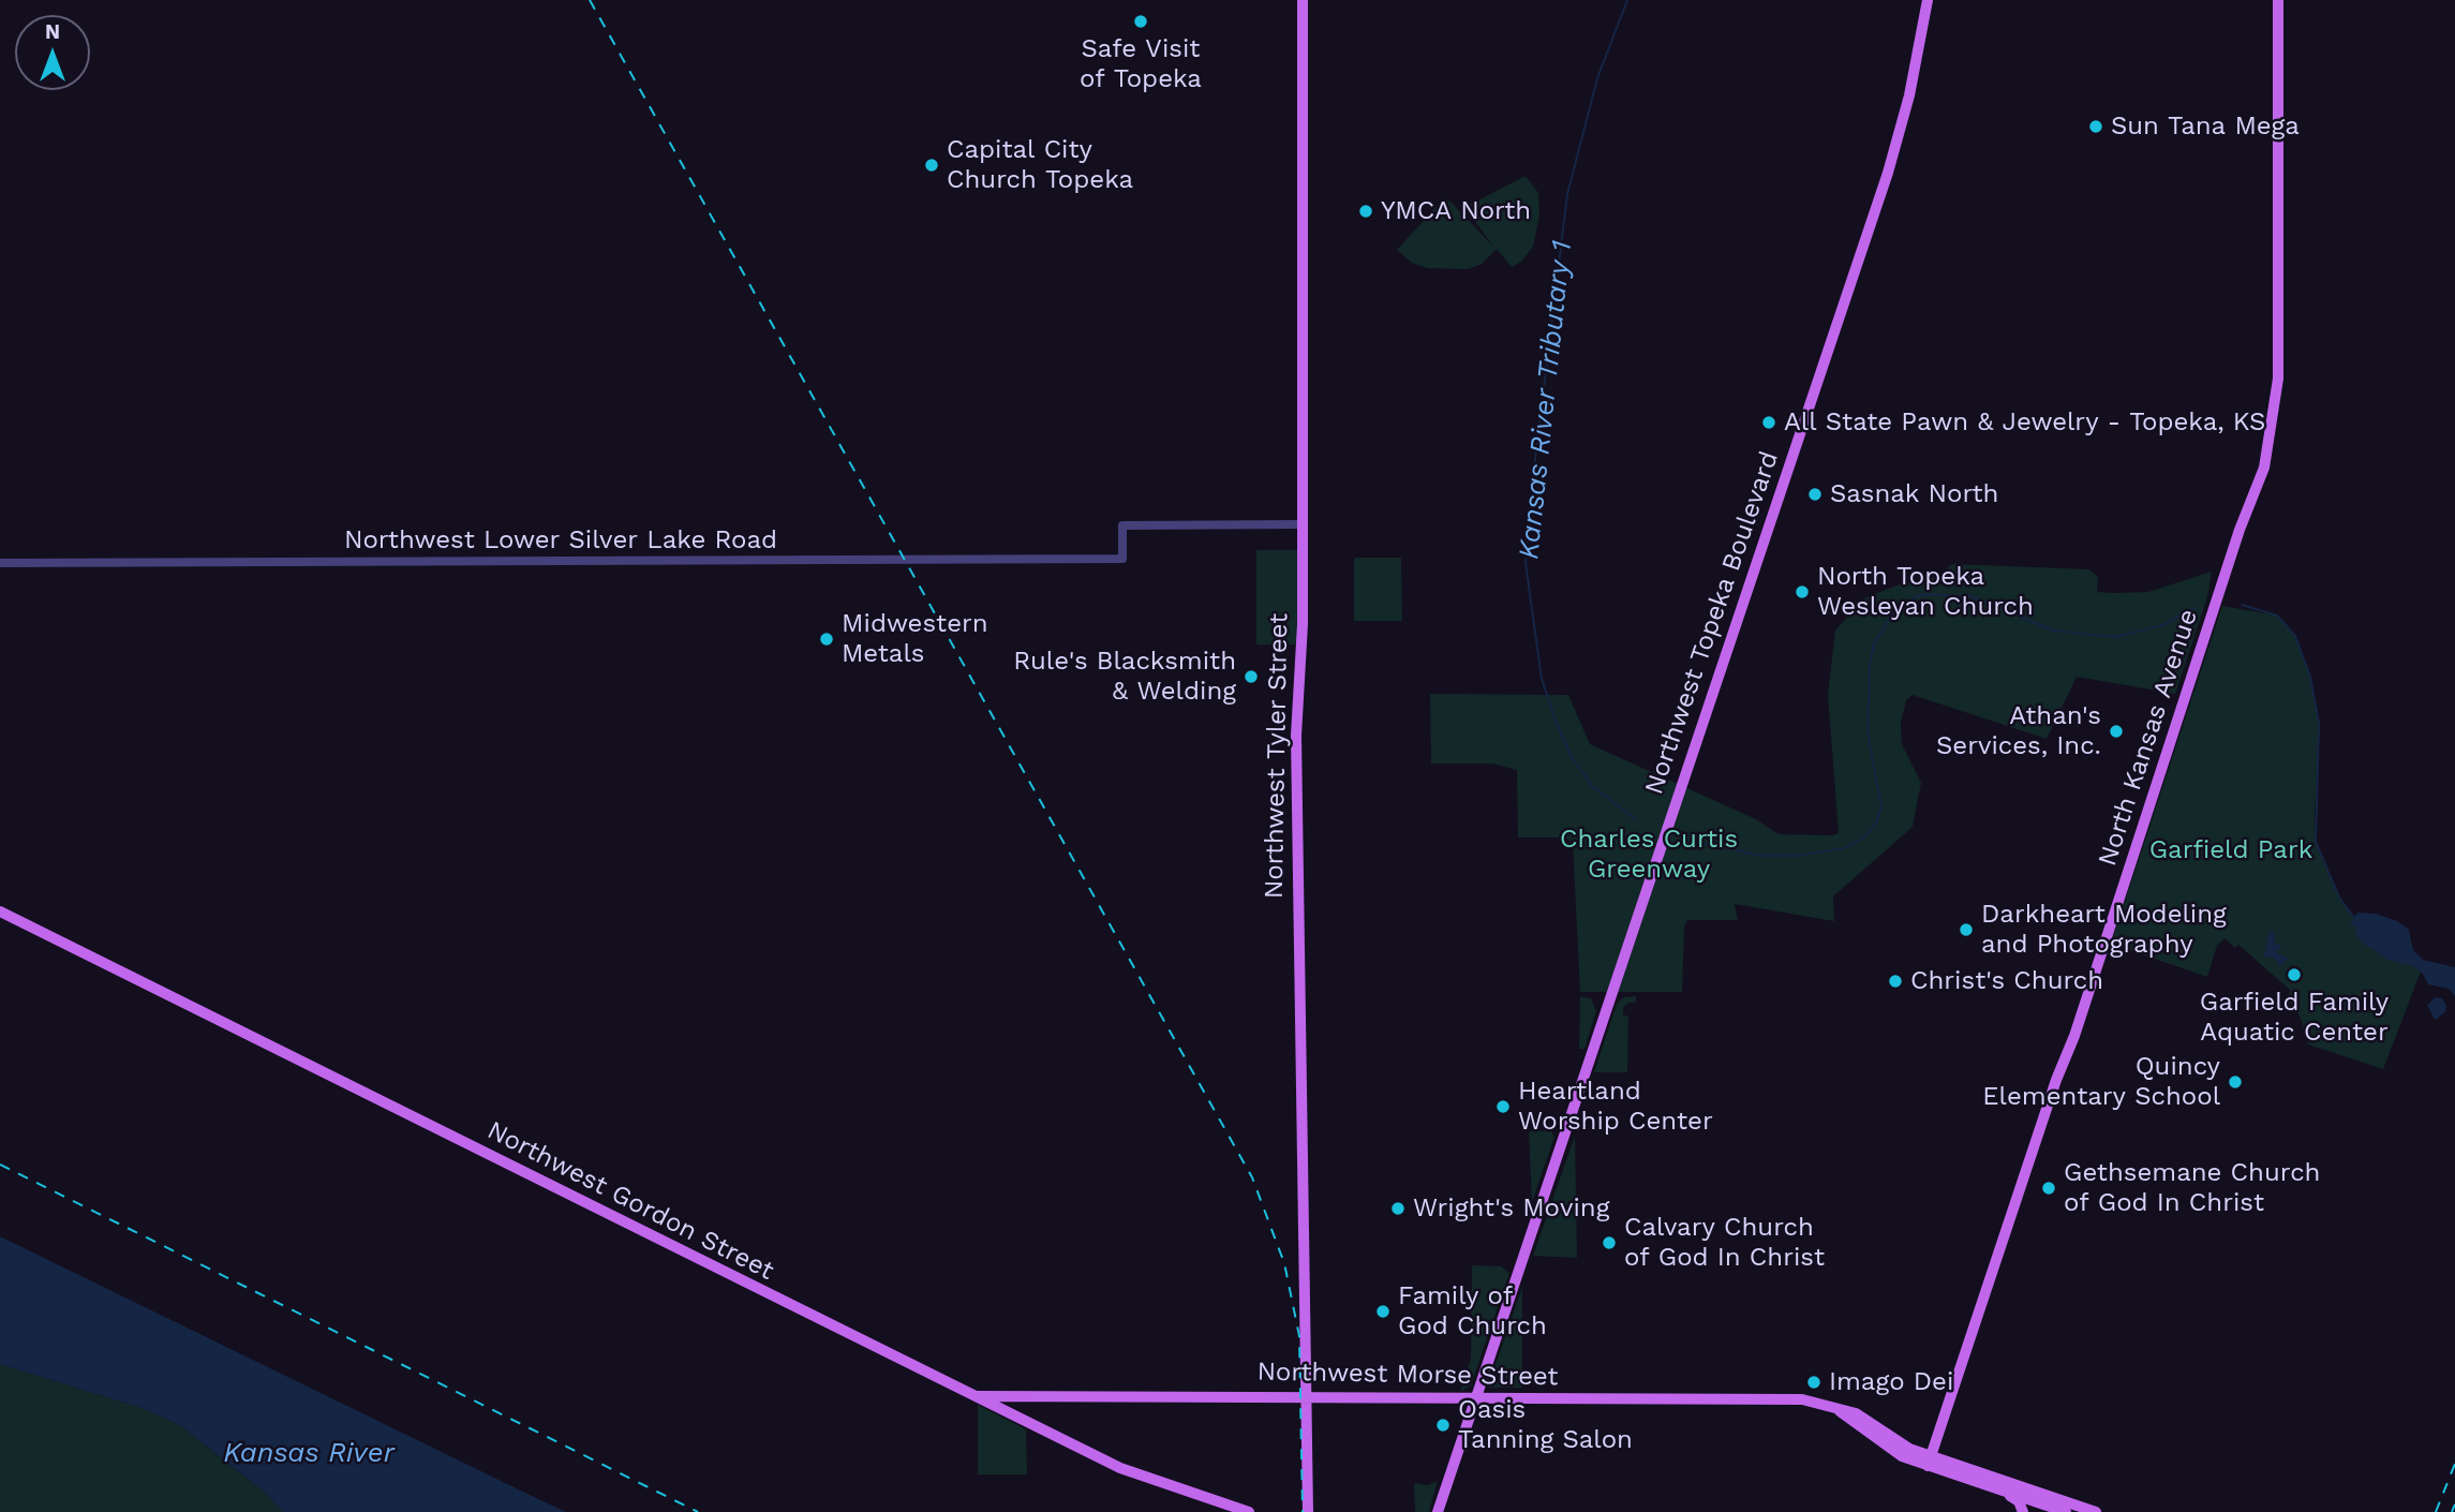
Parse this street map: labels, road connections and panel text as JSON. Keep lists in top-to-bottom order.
{
  "streets": {
    "main road": [
      "Northwest Topeka Boulevard",
      "North Kansas Avenue",
      "Northwest Tyler Street",
      "Northwest Gordon Street",
      "Northwest Morse Street"
    ],
    "street": ["Northwest Lower Silver Lake Road"]
  },
  "crossings": [
    ["Northwest Lower Silver Lake Road", "Northwest Tyler Street"],
    ["Northwest Topeka Boulevard", "Northwest Morse Street"],
    ["North Kansas Avenue", "Northwest Morse Street"],
    ["Northwest Tyler Street", "Northwest Morse Street"],
    ["Northwest Gordon Street", "Northwest Morse Street"]
  ],
  "water": ["Kansas River Tributary 1", "Kansas River"],
  "parks": ["Charles Curtis Greenway", "Garfield Park"],
  "places": [
    "Safe Visit of Topeka",
    "Sun Tana Mega",
    "Capital City Church Topeka",
    "YMCA North",
    "All State Pawn & Jewelry - Topeka, KS",
    "Sasnak North",
    "North Topeka Wesleyan Church",
    "Midwestern Metals",
    "Rule's Blacksmith & Welding",
    "Athan's Services, Inc.",
    "Darkheart Modeling and Photography",
    "Garfield Family Aquatic Center",
    "Christ's Church",
    "Quincy Elementary School",
    "Heartland Worship Center",
    "Gethsemane Church of God In Christ",
    "Wright's Moving",
    "Calvary Church of God In Christ",
    "Family of God Church",
    "Imago Dei",
    "Oasis Tanning Salon"
  ],
  "north": "top"
}
